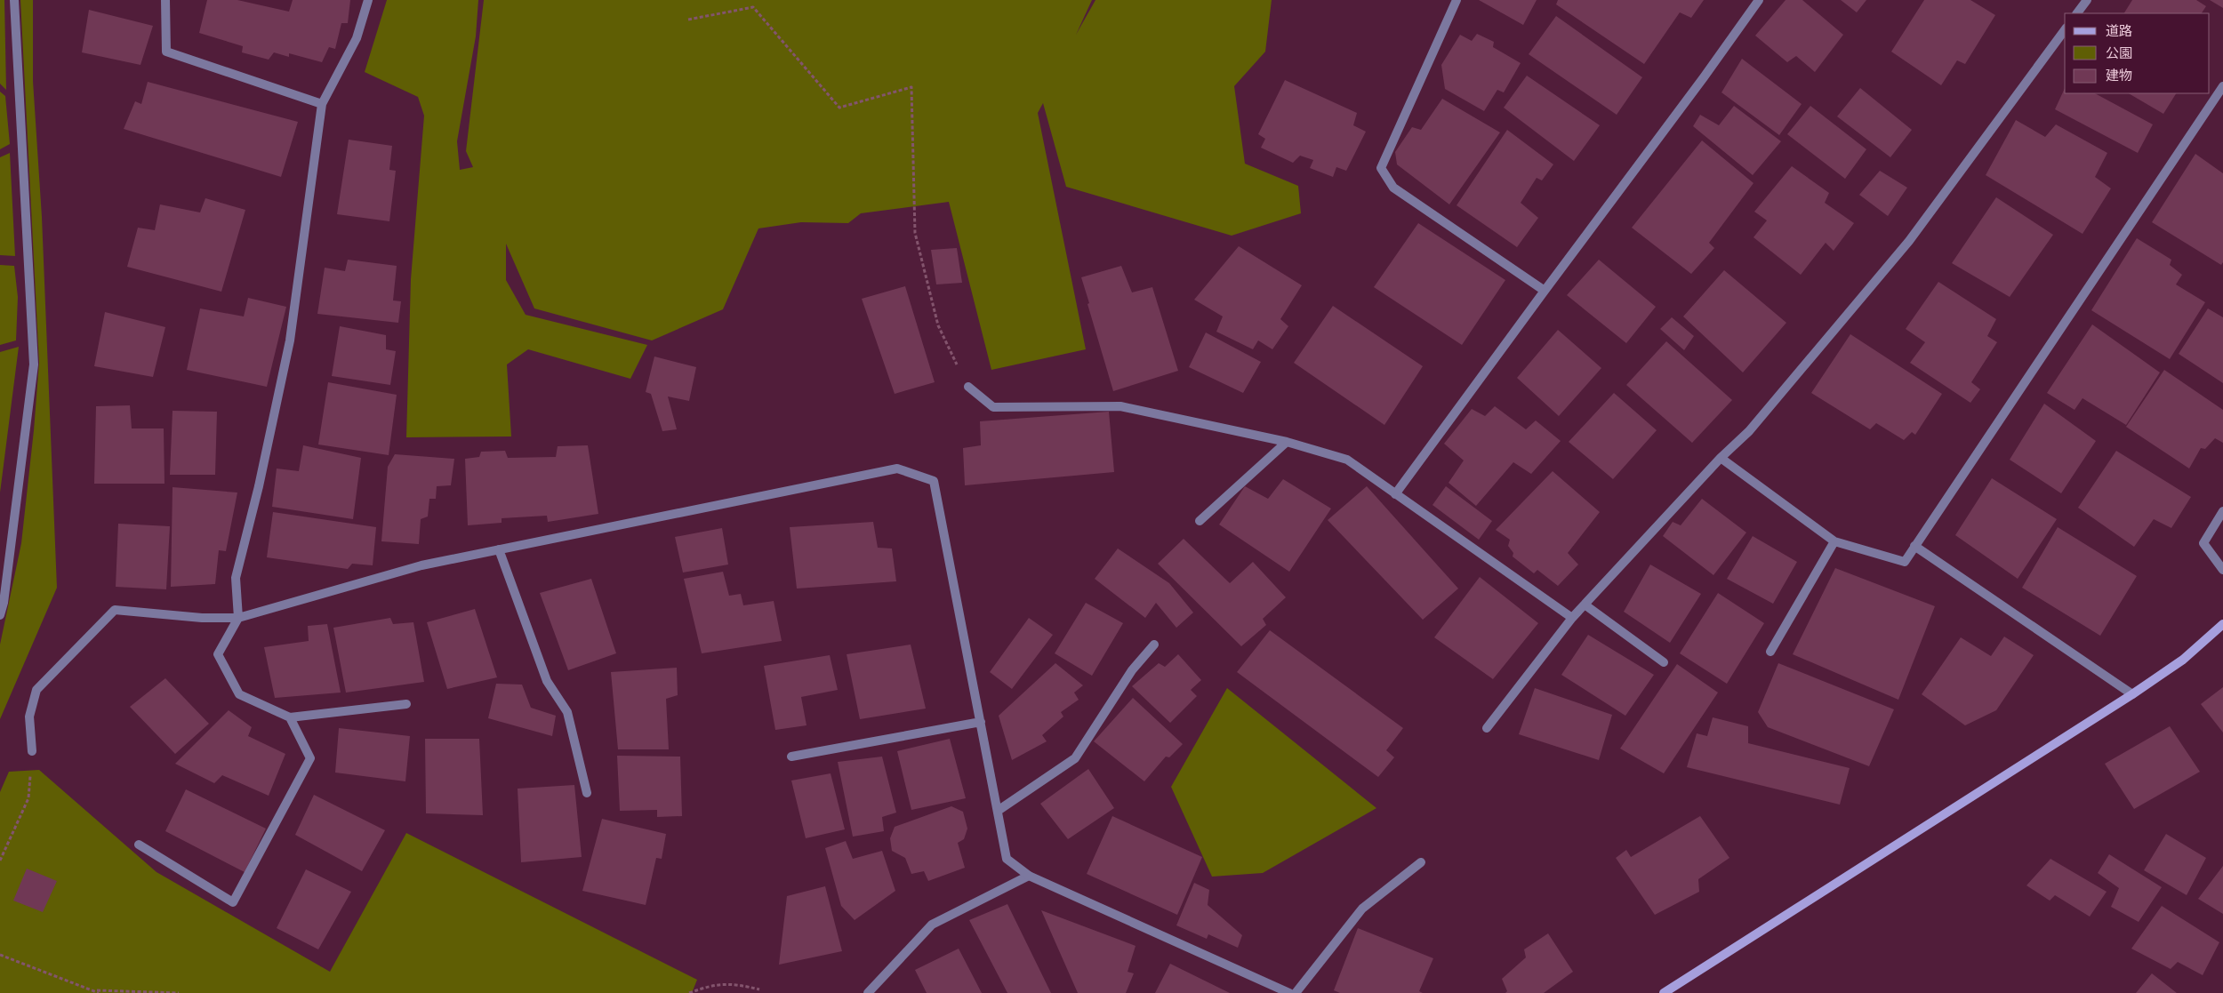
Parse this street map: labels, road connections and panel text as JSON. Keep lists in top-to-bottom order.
{
  "legend": ["道路", "公園", "建物"]
}
